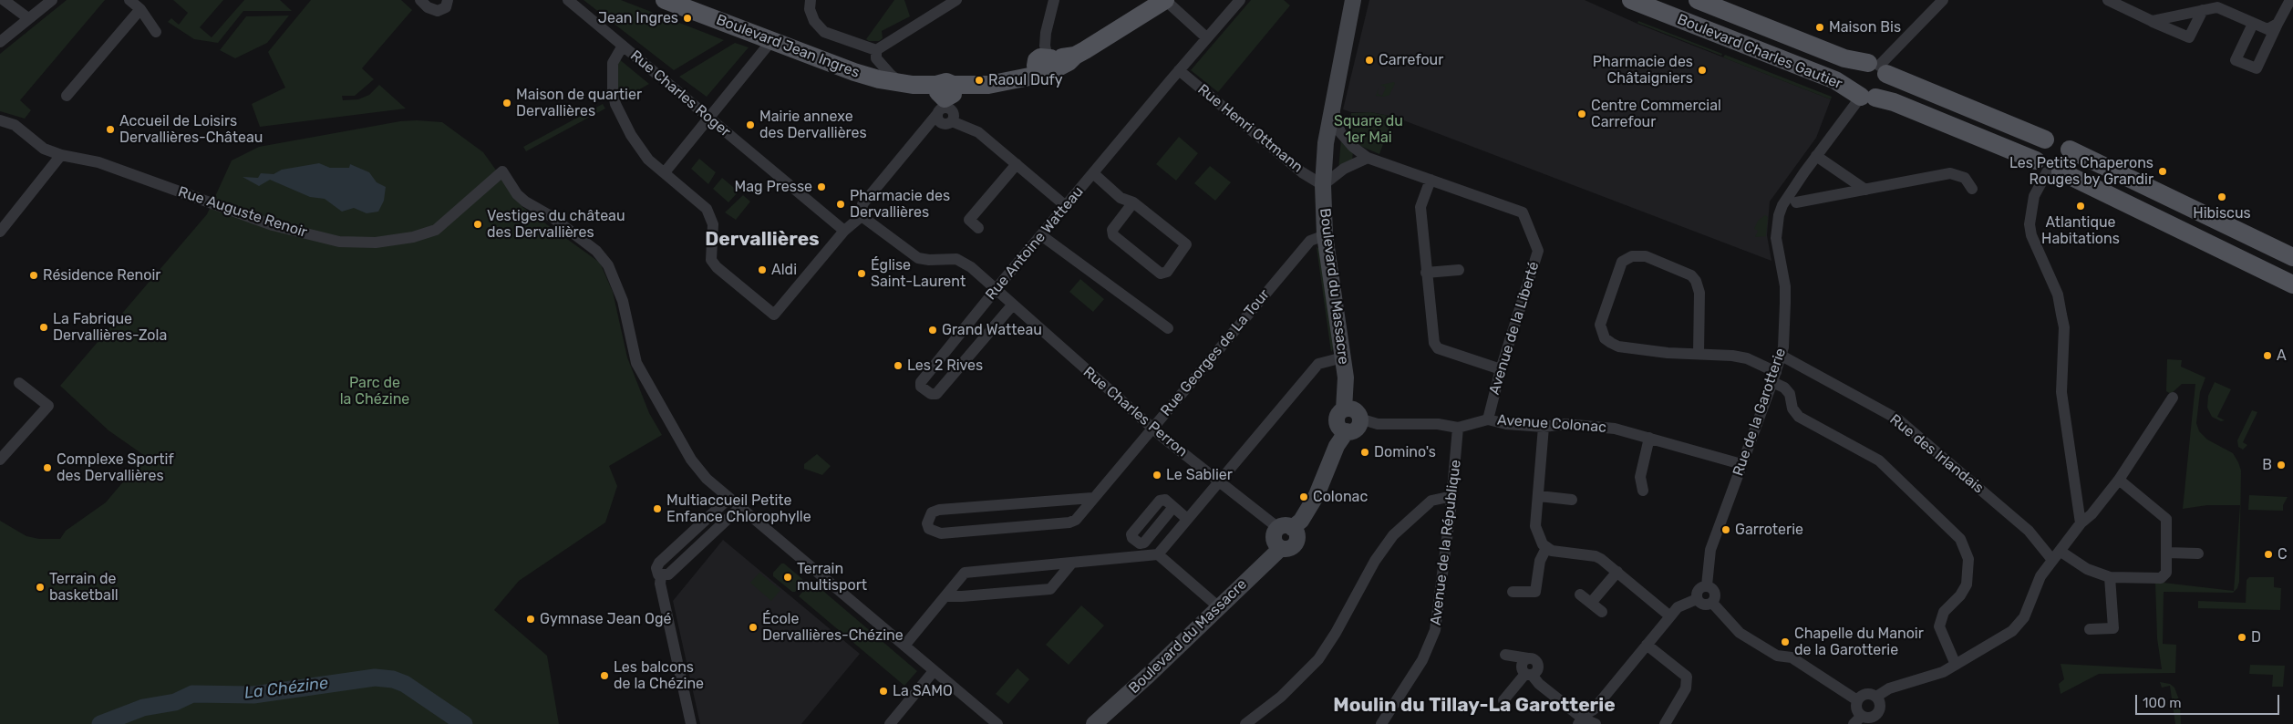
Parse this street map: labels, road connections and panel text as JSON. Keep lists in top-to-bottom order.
{
  "streets": {
    "main road": ["Boulevard Jean Ingres", "Boulevard Charles Gautier", "Boulevard du Massacre"],
    "street": [
      "Rue Charles Roger",
      "Rue Henri Ottmann",
      "Rue Auguste Renoir",
      "Rue Antoine Watteau",
      "Avenue de la Liberté",
      "Rue Georges de La Tour",
      "Rue Charles Perron",
      "Rue de la Garotterie",
      "Avenue Colonac",
      "Rue des Irlandais",
      "Avenue de la République"
    ]
  },
  "crossings": [
    ["Boulevard Charles Gautier", "Rue de la Garotterie"],
    ["Rue Henri Ottmann", "Rue Antoine Watteau"],
    ["Rue Henri Ottmann", "Boulevard du Massacre"],
    ["Rue Antoine Watteau", "Rue Charles Perron"],
    ["Boulevard du Massacre", "Avenue de la Liberté"],
    ["Boulevard du Massacre", "Rue Georges de La Tour"],
    ["Boulevard du Massacre", "Rue Charles Perron"],
    ["Boulevard du Massacre", "Avenue Colonac"],
    ["Avenue de la Liberté", "Avenue Colonac"],
    ["Rue Georges de La Tour", "Rue Charles Perron"],
    ["Rue de la Garotterie", "Avenue Colonac"],
    ["Rue de la Garotterie", "Rue des Irlandais"],
    ["Avenue Colonac", "Avenue de la République"]
  ],
  "districts": ["Dervallières", "Moulin du Tillay-La Garotterie"],
  "water": ["La Chézine"],
  "parks": ["Square du 1er Mai", "Parc de la Chézine"],
  "places": [
    "Jean Ingres",
    "Maison Bis",
    "Carrefour",
    "Pharmacie des Châtaigniers",
    "Raoul Dufy",
    "Maison de quartier Dervallières",
    "Centre Commercial Carrefour",
    "Mairie annexe des Dervallières",
    "Accueil de Loisirs Dervallières-Château",
    "Les Petits Chaperons Rouges by Grandir",
    "Mag Presse",
    "Hibiscus",
    "Pharmacie des Dervallières",
    "Atlantique Habitations",
    "Vestiges du château des Dervallières",
    "Aldi",
    "Église Saint-Laurent",
    "Résidence Renoir",
    "La Fabrique Dervallières-Zola",
    "Grand Watteau",
    "A",
    "Les 2 Rives",
    "Domino's",
    "B",
    "Complexe Sportif des Dervallières",
    "Le Sablier",
    "Colonac",
    "Multiaccueil Petite Enfance Chlorophylle",
    "Garroterie",
    "C",
    "Terrain multisport",
    "Terrain de basketball",
    "Gymnase Jean Ogé",
    "École Dervallières-Chézine",
    "D",
    "Chapelle du Manoir de la Garotterie",
    "Les balcons de la Chézine",
    "La SAMO"
  ],
  "scale_bar": "100 m"
}
